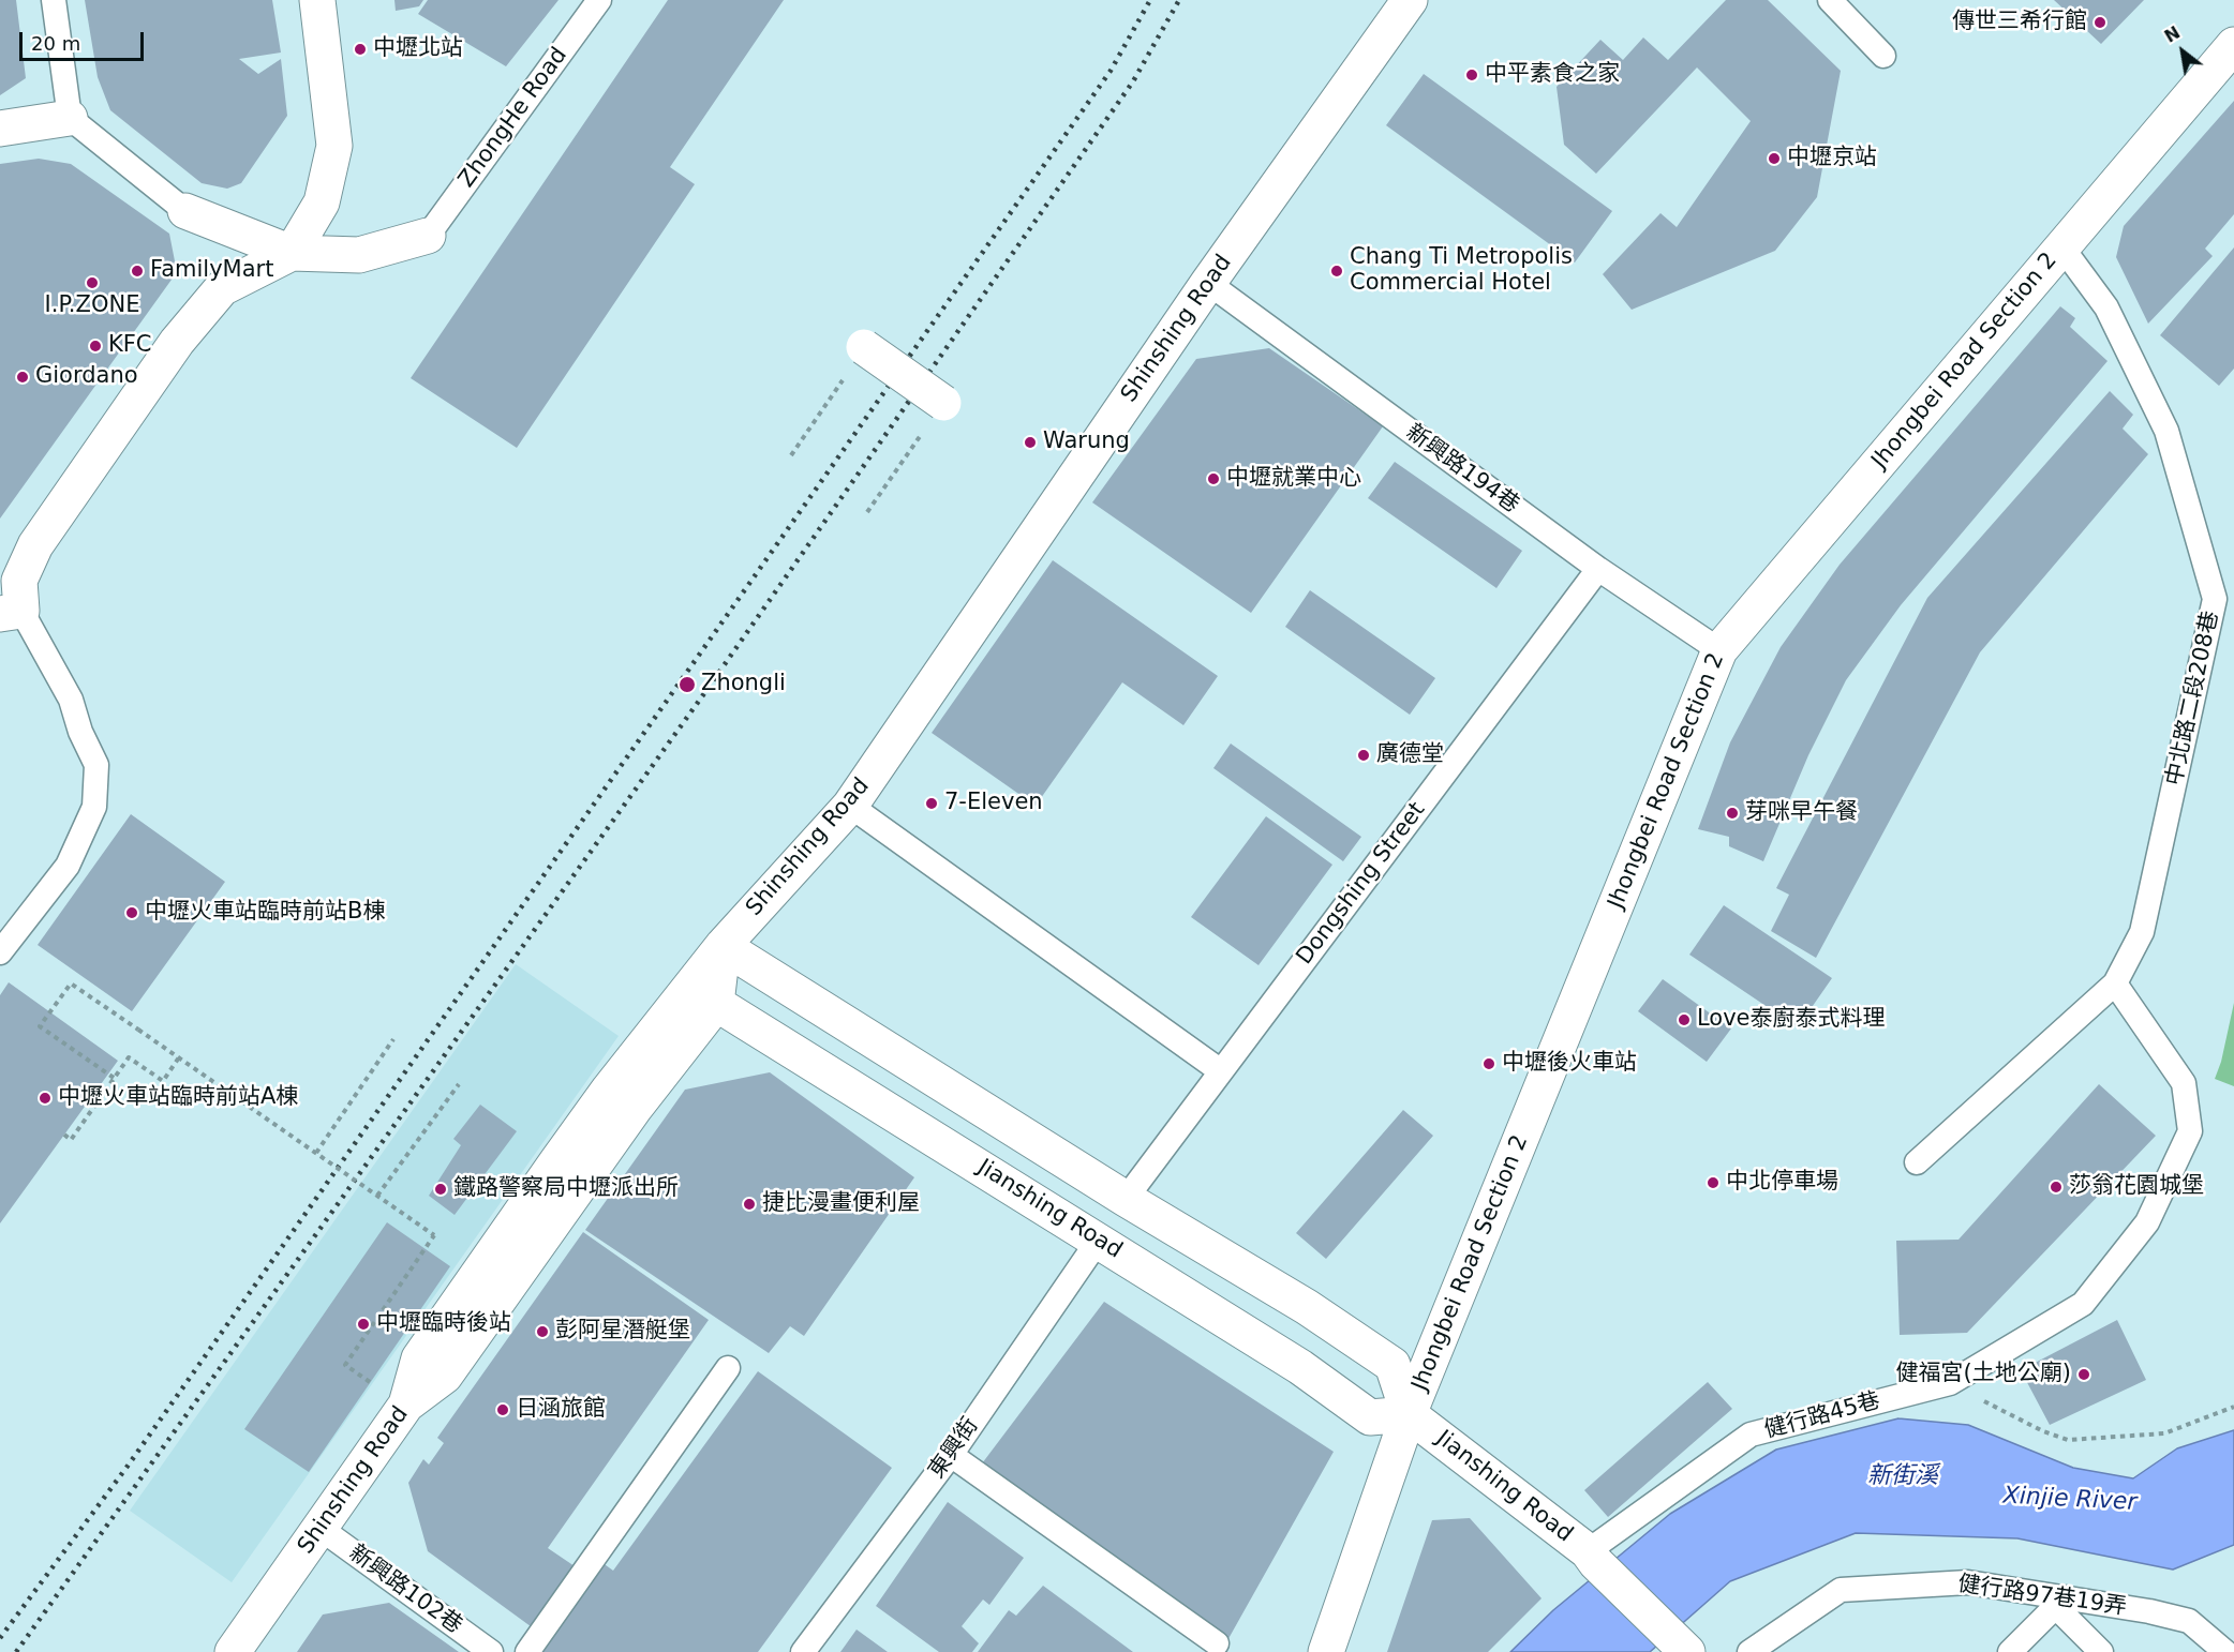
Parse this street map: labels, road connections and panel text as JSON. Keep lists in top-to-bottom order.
{
  "streets": {
    "street": ["Shinshing Road", "Jhongbei Road Section 2", "Jianshing Road"],
    "lane": [
      "ZhongHe Road",
      "新興路194巷",
      "中北路二段208巷",
      "Dongshing Street",
      "健行路45巷",
      "東興街",
      "新興路102巷",
      "健行路97巷19弄"
    ]
  },
  "crossings": [
    ["Shinshing Road", "新興路194巷"],
    ["Shinshing Road", "Jianshing Road"],
    ["Shinshing Road", "新興路102巷"],
    ["Jhongbei Road Section 2", "新興路194巷"],
    ["Jhongbei Road Section 2", "中北路二段208巷"],
    ["Jhongbei Road Section 2", "Jianshing Road"],
    ["新興路194巷", "Dongshing Street"],
    ["中北路二段208巷", "健行路45巷"],
    ["Jianshing Road", "健行路45巷"],
    ["Jianshing Road", "東興街"]
  ],
  "water": ["新街溪", "Xinjie River"],
  "places": [
    "傳世三希行館",
    "中壢北站",
    "中平素食之家",
    "中壢京站",
    "FamilyMart",
    "Chang Ti Metropolis Commercial Hotel",
    "I.P.ZONE",
    "KFC",
    "Giordano",
    "Warung",
    "中壢就業中心",
    "Zhongli",
    "廣德堂",
    "7-Eleven",
    "芽咪早午餐",
    "中壢火車站臨時前站B棟",
    "Love泰廚泰式料理",
    "中壢後火車站",
    "中壢火車站臨時前站A棟",
    "中北停車場",
    "莎翁花園城堡",
    "鐵路警察局中壢派出所",
    "捷比漫畫便利屋",
    "中壢臨時後站",
    "彭阿星潛艇堡",
    "健福宮(土地公廟)",
    "日涵旅館"
  ],
  "scale_bar": "20 m",
  "north": "top left"
}
